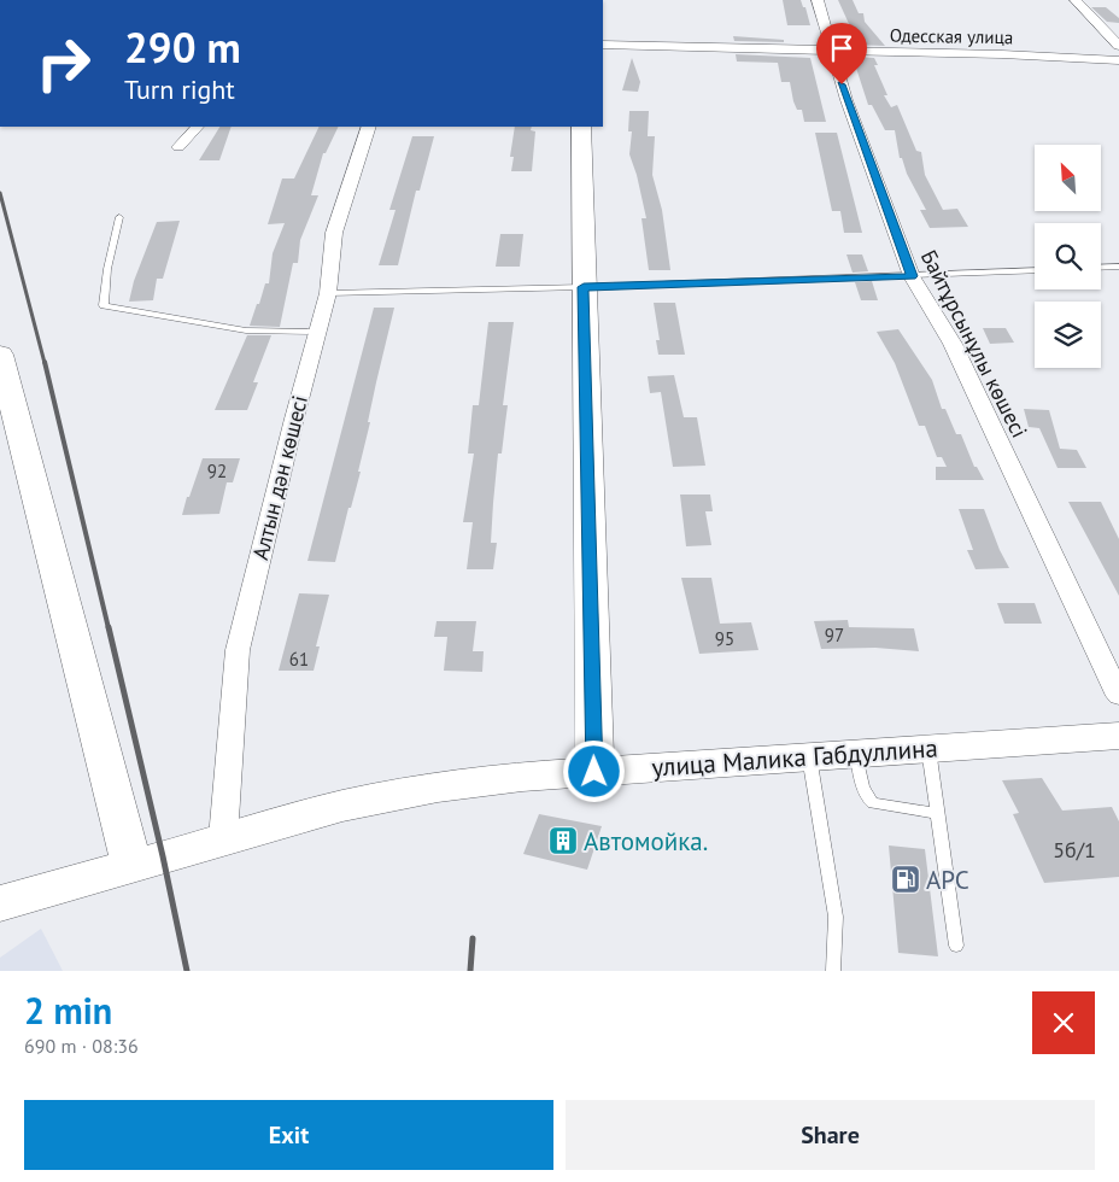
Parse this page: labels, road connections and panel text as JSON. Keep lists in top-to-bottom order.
{
  "streets": {
    "main road": ["улица Малика Габдуллина"],
    "street": ["Одесская улица", "Байтұрсынұлы көшесі", "Алтын дән көшесі"]
  },
  "crossings": [
    ["Одесская улица", "Байтұрсынұлы көшесі"],
    ["Алтын дән көшесі", "улица Малика Габдуллина"]
  ],
  "places": {
    "building": ["Автомойка."],
    "fuel station": ["АРС"]
  },
  "house_numbers": [
    "92",
    "97",
    "95",
    "61",
    "5б/1"
  ],
  "north": "top left",
  "page": {
    "turn": ["290 m", "Turn right"],
    "heading": ["2 min", "690 m · 08:36"],
    "buttons": ["Exit", "Share"]
  }
}
